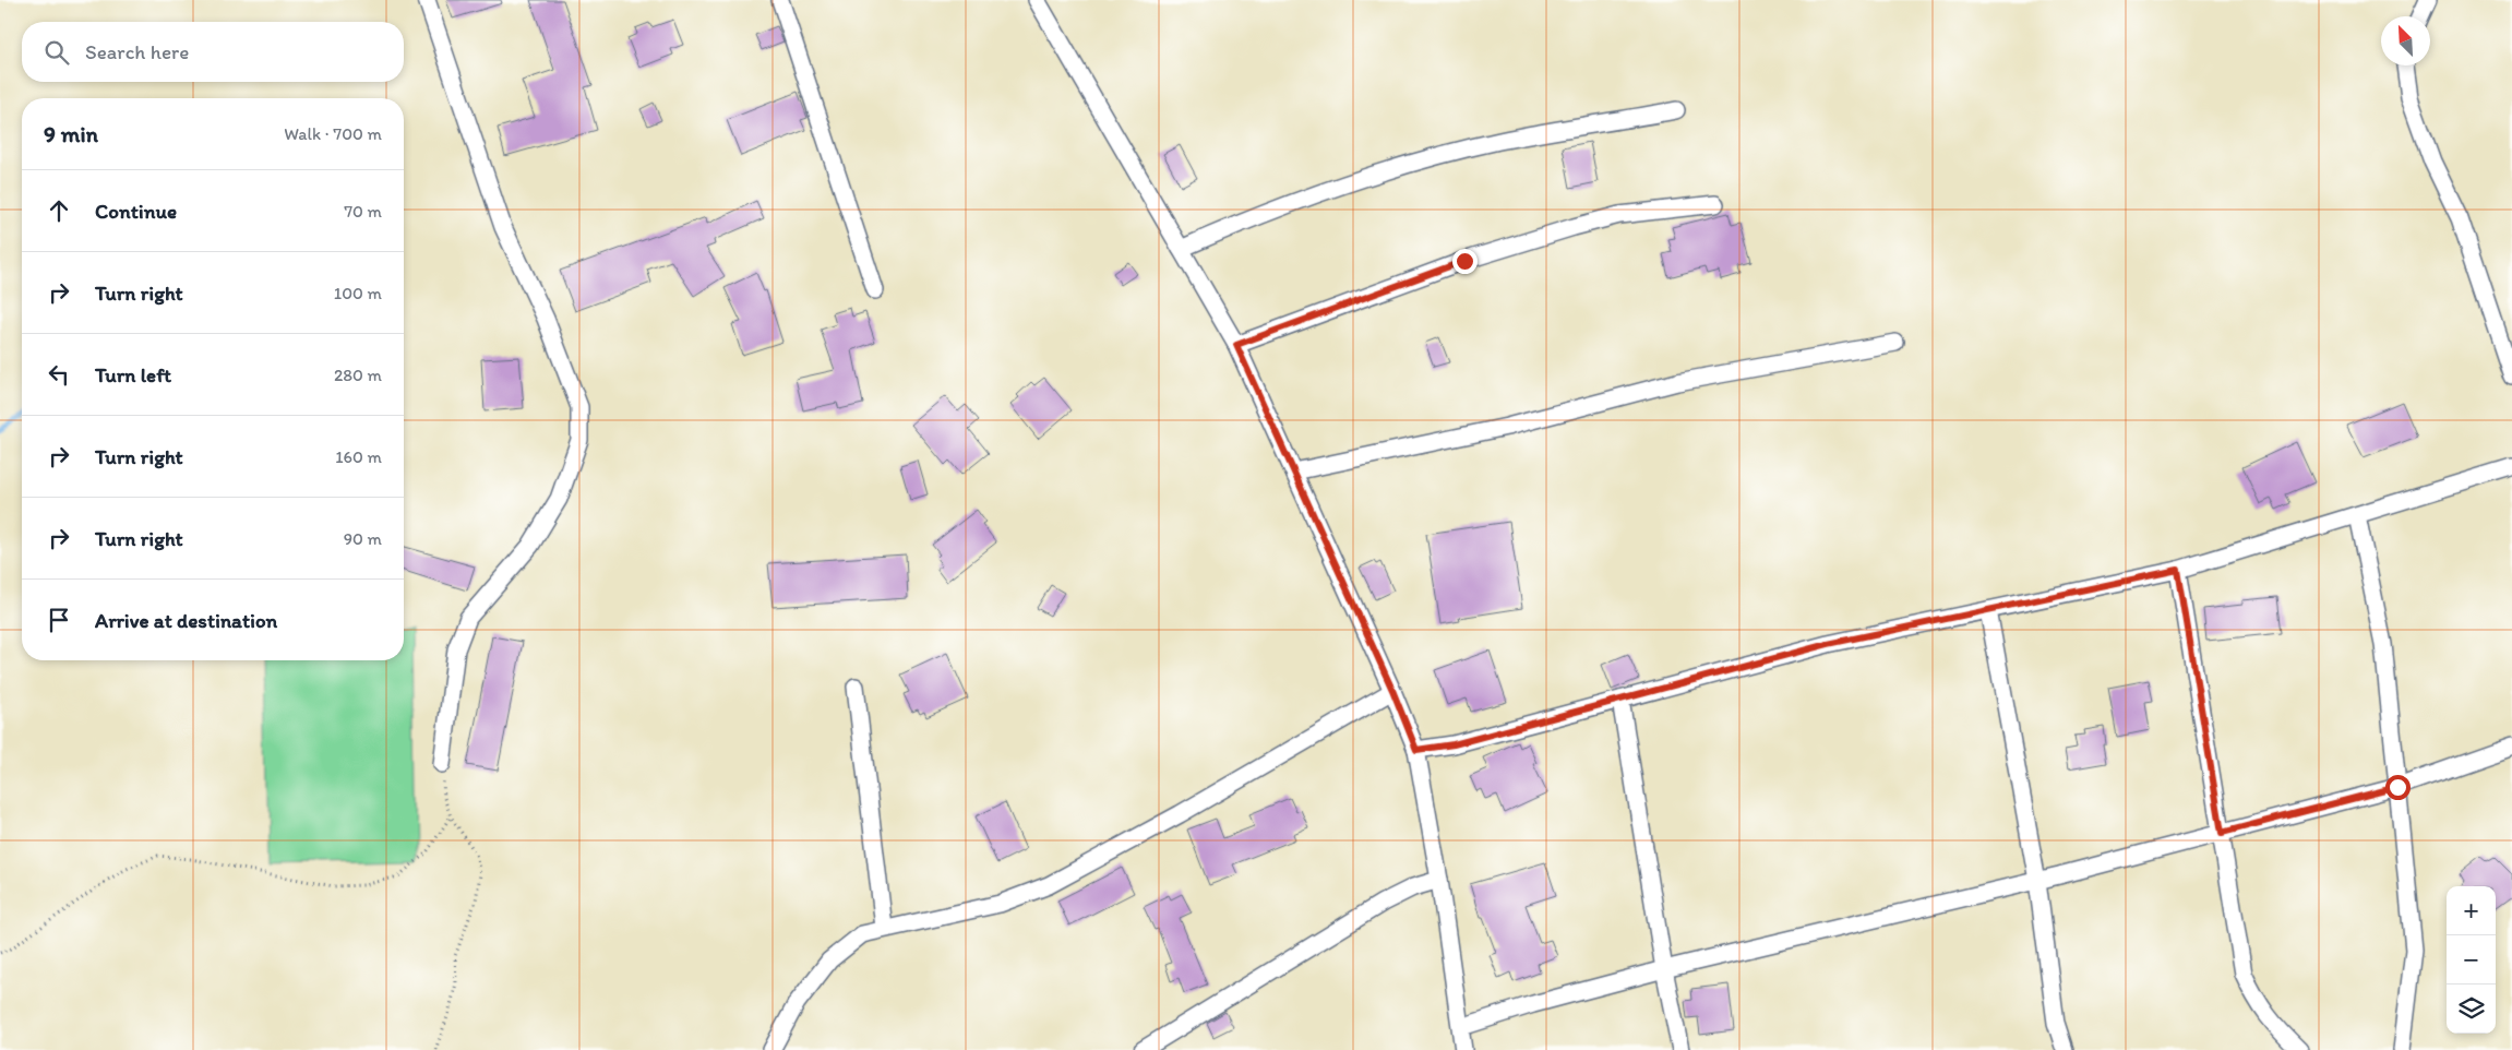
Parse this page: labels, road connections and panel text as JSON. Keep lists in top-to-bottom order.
{
  "north": "top left",
  "page": {
    "search": "Search here",
    "heading": ["9 min", "Walk · 700 m"],
    "list": [
      ["Continue", "70 m"],
      ["Turn right", "100 m"],
      ["Turn left", "280 m"],
      ["Turn right", "160 m"],
      ["Turn right", "90 m"],
      "Arrive at destination"
    ],
    "map_buttons": ["+", "−"]
  }
}
